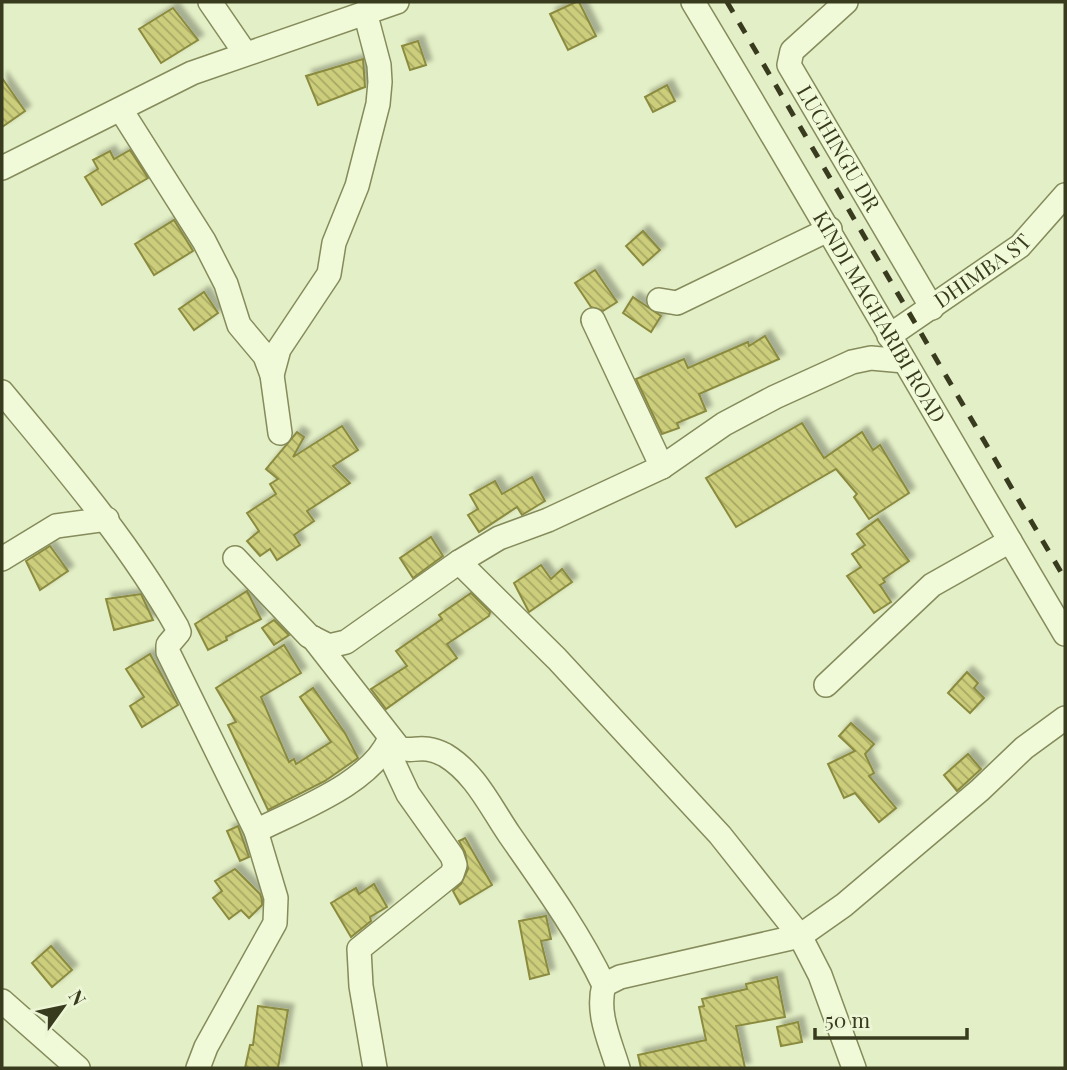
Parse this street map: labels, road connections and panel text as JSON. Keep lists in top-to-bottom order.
{
  "streets": {
    "street": ["LUCHINGU DR", "DHIMBA ST", "KINDI MAGHARIBI ROAD"]
  },
  "crossings": [
    ["LUCHINGU DR", "DHIMBA ST"],
    ["DHIMBA ST", "KINDI MAGHARIBI ROAD"]
  ],
  "scale_bar": "50 m",
  "north": "top right"
}
